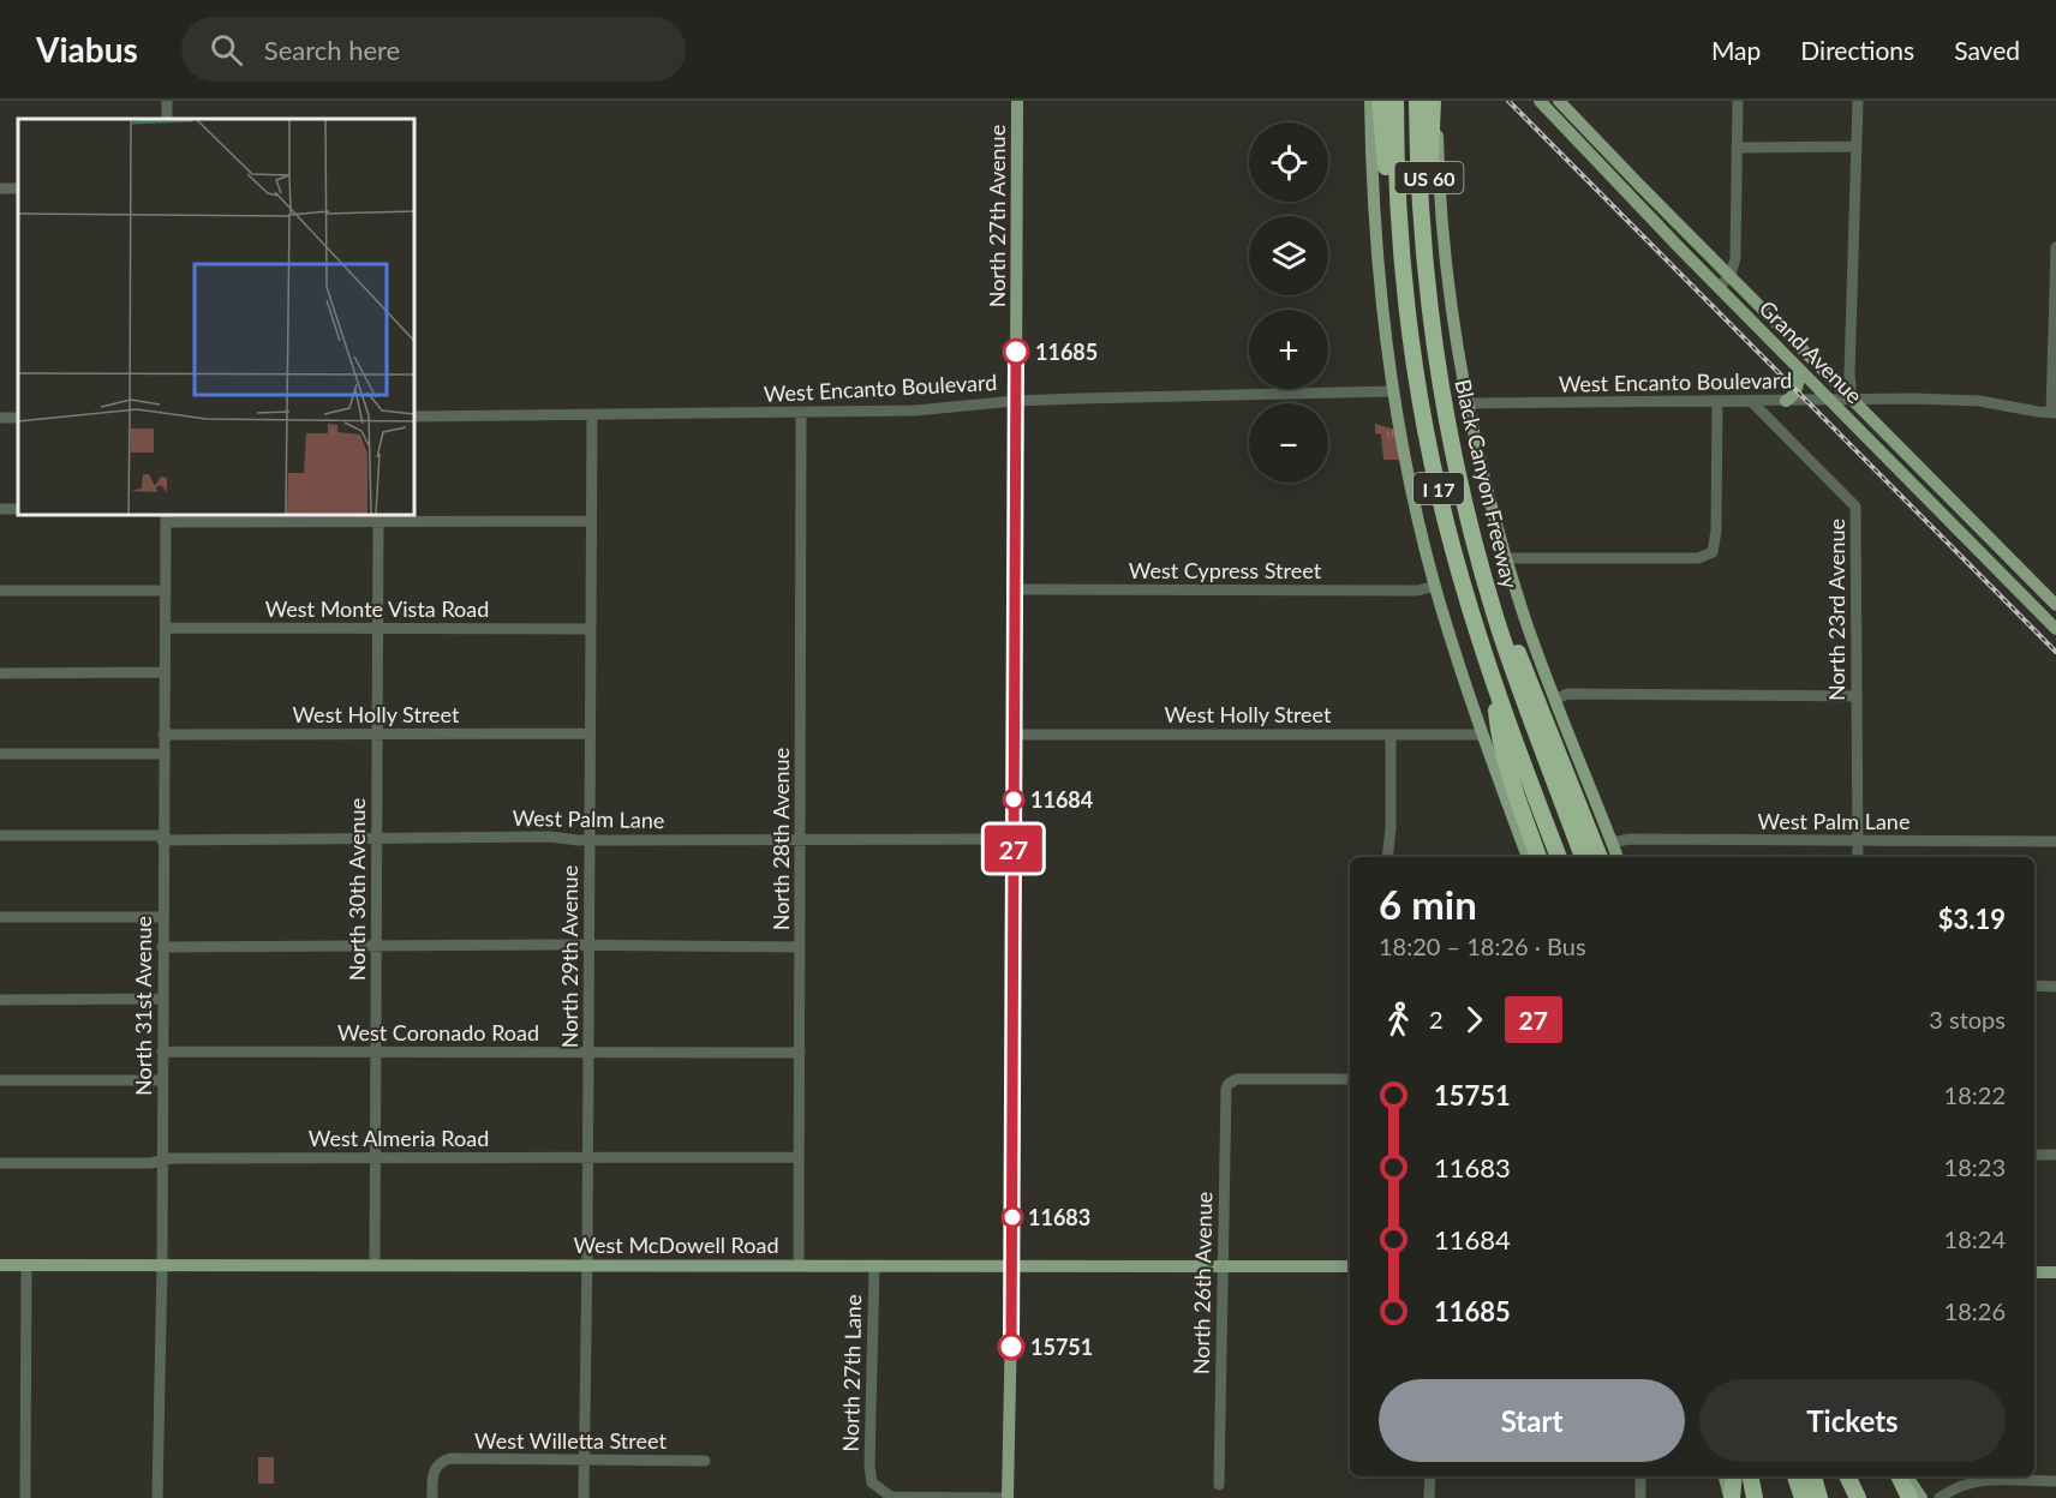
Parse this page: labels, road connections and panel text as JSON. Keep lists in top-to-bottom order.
{
  "streets": {
    "highway": ["US 60", "Black Canyon Freeway", "I 17"],
    "main road": ["North 27th Avenue", "Grand Avenue", "West McDowell Road"],
    "street": [
      "West Encanto Boulevard",
      "West Cypress Street",
      "West Monte Vista Road",
      "North 23rd Avenue",
      "West Holly Street",
      "West Palm Lane",
      "North 28th Avenue",
      "North 30th Avenue",
      "North 29th Avenue",
      "North 31st Avenue",
      "West Coronado Road",
      "West Almeria Road",
      "North 26th Avenue",
      "North 27th Lane",
      "West Willetta Street"
    ]
  },
  "crossings": [
    ["US 60", "Black Canyon Freeway"],
    ["North 27th Avenue", "West Encanto Boulevard"],
    ["North 27th Avenue", "West Cypress Street"],
    ["North 27th Avenue", "West Holly Street"],
    ["North 27th Avenue", "West Palm Lane"],
    ["North 27th Avenue", "West McDowell Road"],
    ["North 27th Avenue", "North 27th Lane"],
    ["Grand Avenue", "West Encanto Boulevard"],
    ["West Encanto Boulevard", "North 23rd Avenue"],
    ["West Encanto Boulevard", "North 28th Avenue"],
    ["West Encanto Boulevard", "North 29th Avenue"],
    ["West Monte Vista Road", "North 30th Avenue"],
    ["West Monte Vista Road", "North 29th Avenue"],
    ["West Monte Vista Road", "North 31st Avenue"],
    ["North 23rd Avenue", "West Palm Lane"],
    ["West Holly Street", "North 30th Avenue"],
    ["West Holly Street", "North 29th Avenue"],
    ["West Holly Street", "North 31st Avenue"],
    ["West Palm Lane", "North 28th Avenue"],
    ["West Palm Lane", "North 30th Avenue"],
    ["West Palm Lane", "North 29th Avenue"],
    ["West Palm Lane", "North 31st Avenue"],
    ["North 28th Avenue", "West Coronado Road"],
    ["North 28th Avenue", "West Almeria Road"],
    ["North 28th Avenue", "West McDowell Road"],
    ["North 30th Avenue", "West Coronado Road"],
    ["North 30th Avenue", "West Almeria Road"],
    ["North 30th Avenue", "West McDowell Road"],
    ["North 29th Avenue", "West Coronado Road"],
    ["North 29th Avenue", "West Almeria Road"],
    ["North 29th Avenue", "West McDowell Road"],
    ["North 29th Avenue", "West Willetta Street"],
    ["North 31st Avenue", "West Coronado Road"],
    ["North 31st Avenue", "West Almeria Road"],
    ["North 31st Avenue", "West McDowell Road"],
    ["West McDowell Road", "North 26th Avenue"],
    ["West McDowell Road", "North 27th Lane"]
  ],
  "places": [
    "11685",
    "11684",
    "11683",
    "15751"
  ],
  "lines": ["bus line 27"],
  "page": {
    "header": "Viabus",
    "search": "Search here",
    "nav": ["Map", "Directions", "Saved"],
    "on_map": "27",
    "map_buttons": ["+", "−"],
    "heading": ["6 min", "18:20 – 18:26 · Bus", "$3.19"],
    "legs": ["2", "27", "3 stops"],
    "list": [
      {
        "name": "15751",
        "value": "18:22"
      },
      {
        "name": "11683",
        "value": "18:23"
      },
      {
        "name": "11684",
        "value": "18:24"
      },
      {
        "name": "11685",
        "value": "18:26"
      }
    ],
    "buttons": ["Start", "Tickets"]
  }
}
